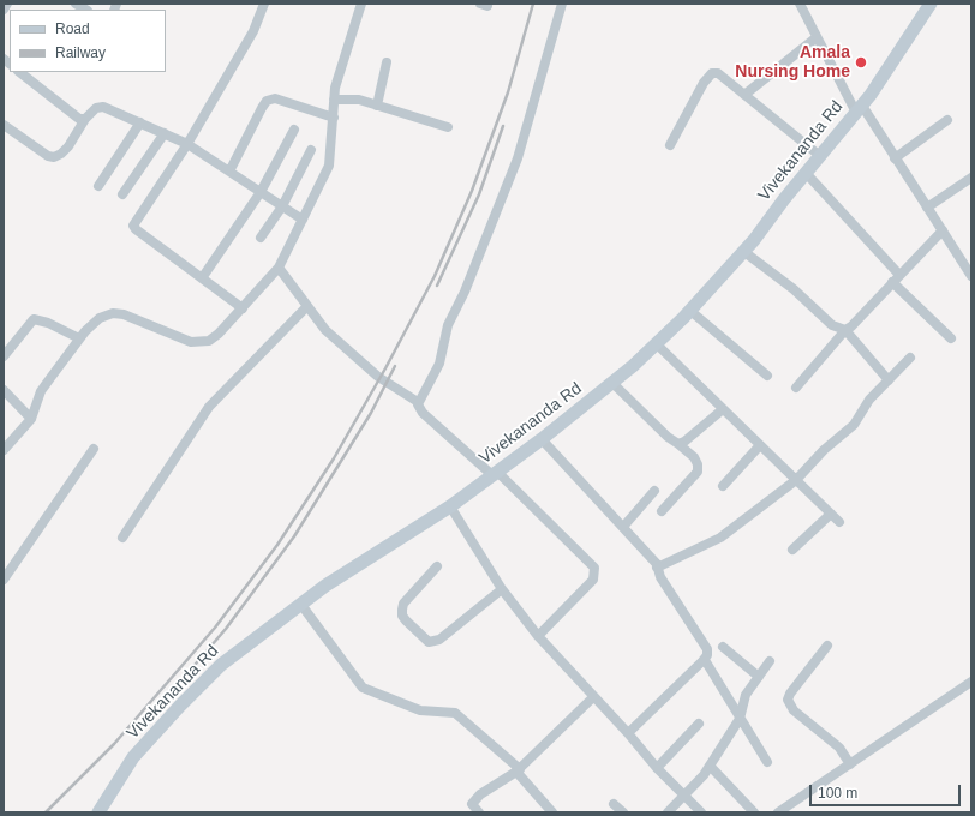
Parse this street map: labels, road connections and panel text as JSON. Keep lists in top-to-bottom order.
{
  "streets": {
    "street": ["Vivekananda Rd"]
  },
  "places": ["Amala Nursing Home"],
  "legend": ["Road", "Railway"],
  "scale_bar": "100 m"
}
